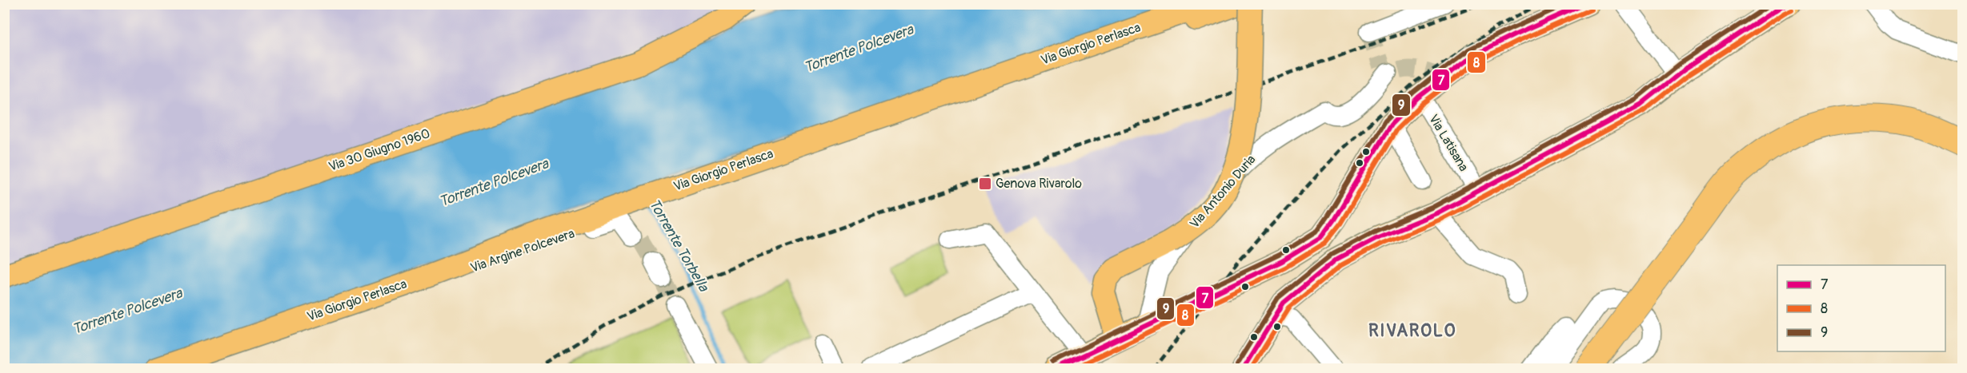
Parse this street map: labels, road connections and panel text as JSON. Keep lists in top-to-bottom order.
{
  "streets": {
    "main road": ["Via Giorgio Perlasca", "Via 30 Giugno 1960"],
    "street": ["Via Latisana", "Via Antonio Duria", "Via Argine Polcevera"]
  },
  "crossings": [
    ["Via Giorgio Perlasca", "Via Argine Polcevera"]
  ],
  "districts": ["RIVAROLO"],
  "water": ["Torrente Polcevera", "Torrente Torbella"],
  "places": {
    "transit": ["Genova Rivarolo"]
  },
  "lines": ["transit line 7", "transit line 9", "transit line 8"],
  "legend": ["7", "8", "9"]
}
